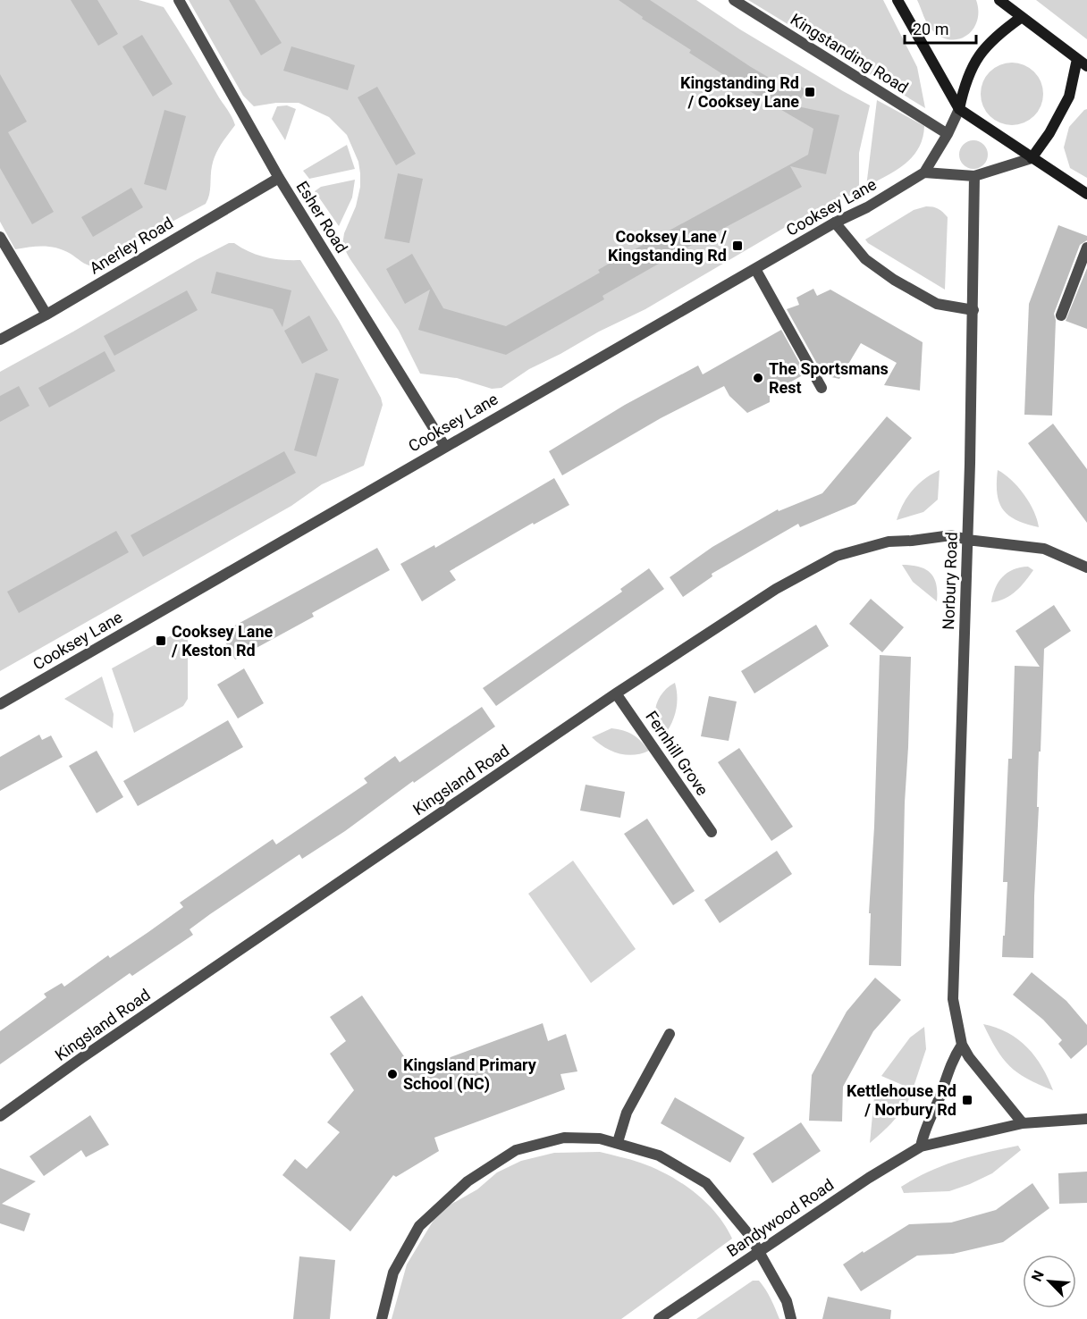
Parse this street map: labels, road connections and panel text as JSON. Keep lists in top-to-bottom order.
{
  "streets": {
    "street": [
      "Kingstanding Road",
      "Cooksey Lane",
      "Esher Road",
      "Anerley Road",
      "Norbury Road",
      "Fernhill Grove",
      "Kingsland Road",
      "Bandywood Road"
    ]
  },
  "crossings": [
    ["Kingstanding Road", "Cooksey Lane"],
    ["Cooksey Lane", "Esher Road"],
    ["Esher Road", "Anerley Road"],
    ["Norbury Road", "Kingsland Road"],
    ["Norbury Road", "Bandywood Road"],
    ["Fernhill Grove", "Kingsland Road"]
  ],
  "places": {
    "transit": [
      "Kingstanding Rd / Cooksey Lane",
      "Cooksey Lane / Kingstanding Rd",
      "Cooksey Lane / Keston Rd",
      "Kettlehouse Rd / Norbury Rd"
    ],
    "other": ["The Sportsmans Rest", "Kingsland Primary School (NC)"]
  },
  "scale_bar": "20 m",
  "north": "top left"
}
